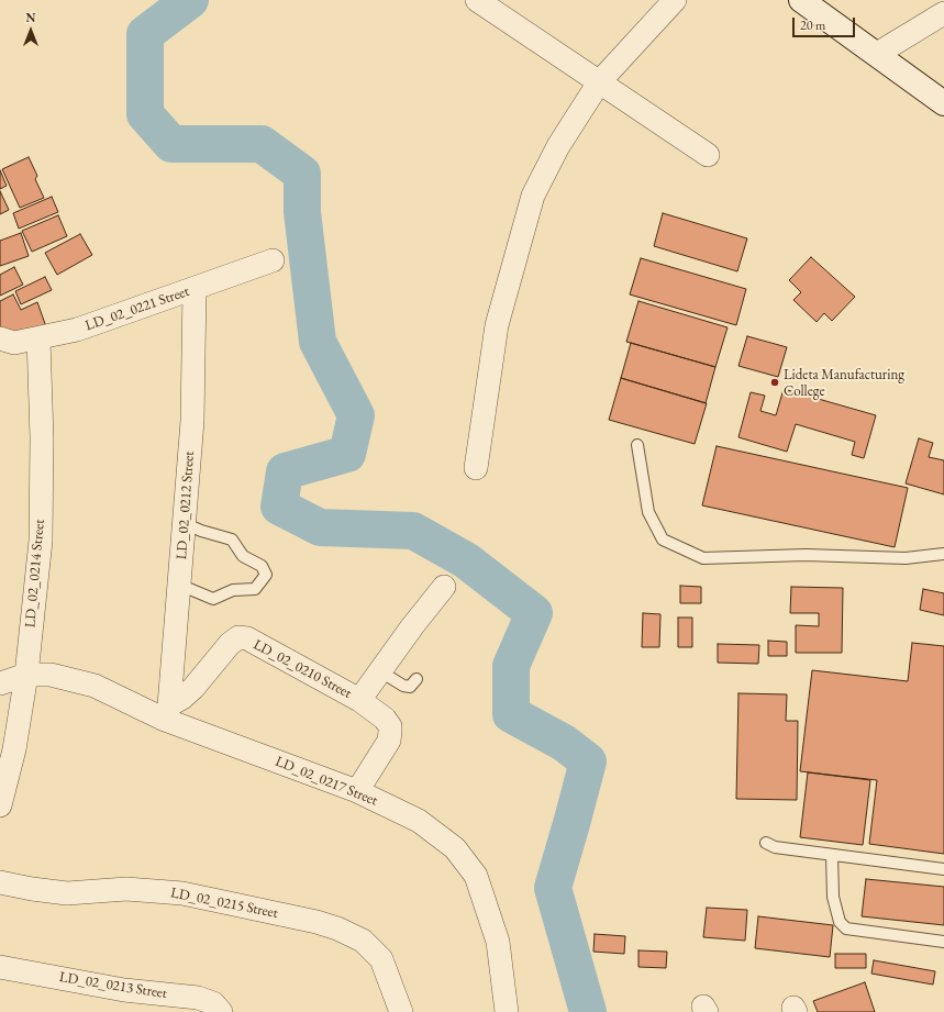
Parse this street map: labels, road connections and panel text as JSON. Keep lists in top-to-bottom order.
{
  "streets": {
    "street": [
      "LD_02_0221 Street",
      "LD_02_0212 Street",
      "LD_02_0214 Street",
      "LD_02_0210 Street",
      "LD_02_0217 Street",
      "LD_02_0215 Street",
      "LD_02_0213 Street"
    ]
  },
  "crossings": [
    ["LD_02_0221 Street", "LD_02_0212 Street"],
    ["LD_02_0221 Street", "LD_02_0214 Street"],
    ["LD_02_0212 Street", "LD_02_0210 Street"],
    ["LD_02_0212 Street", "LD_02_0217 Street"],
    ["LD_02_0214 Street", "LD_02_0217 Street"],
    ["LD_02_0210 Street", "LD_02_0217 Street"]
  ],
  "places": ["Lideta Manufacturing College"],
  "scale_bar": "20 m",
  "north": "top"
}
